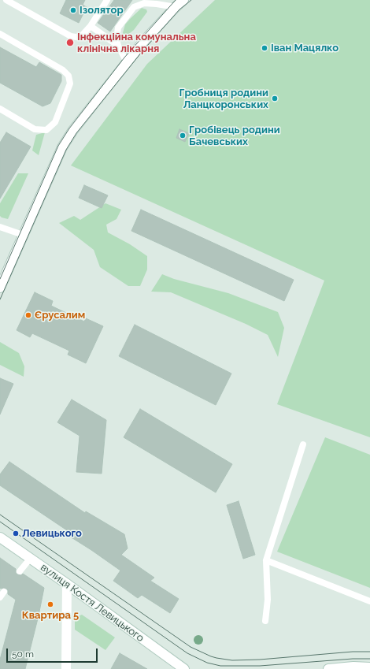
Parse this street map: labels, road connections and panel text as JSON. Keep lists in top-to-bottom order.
{
  "streets": {
    "street": ["вулиця Костя Левицького"]
  },
  "places": [
    "Ізолятор",
    "Інфекційна комунальна клінічна лікарня",
    "Іван Мацялко",
    "Гробниця родини Ланцкоронських",
    "Гробівець родини Бачевських",
    "Єрусалим",
    "Левицького",
    "Квартира 5"
  ],
  "scale_bar": "50 m"
}
